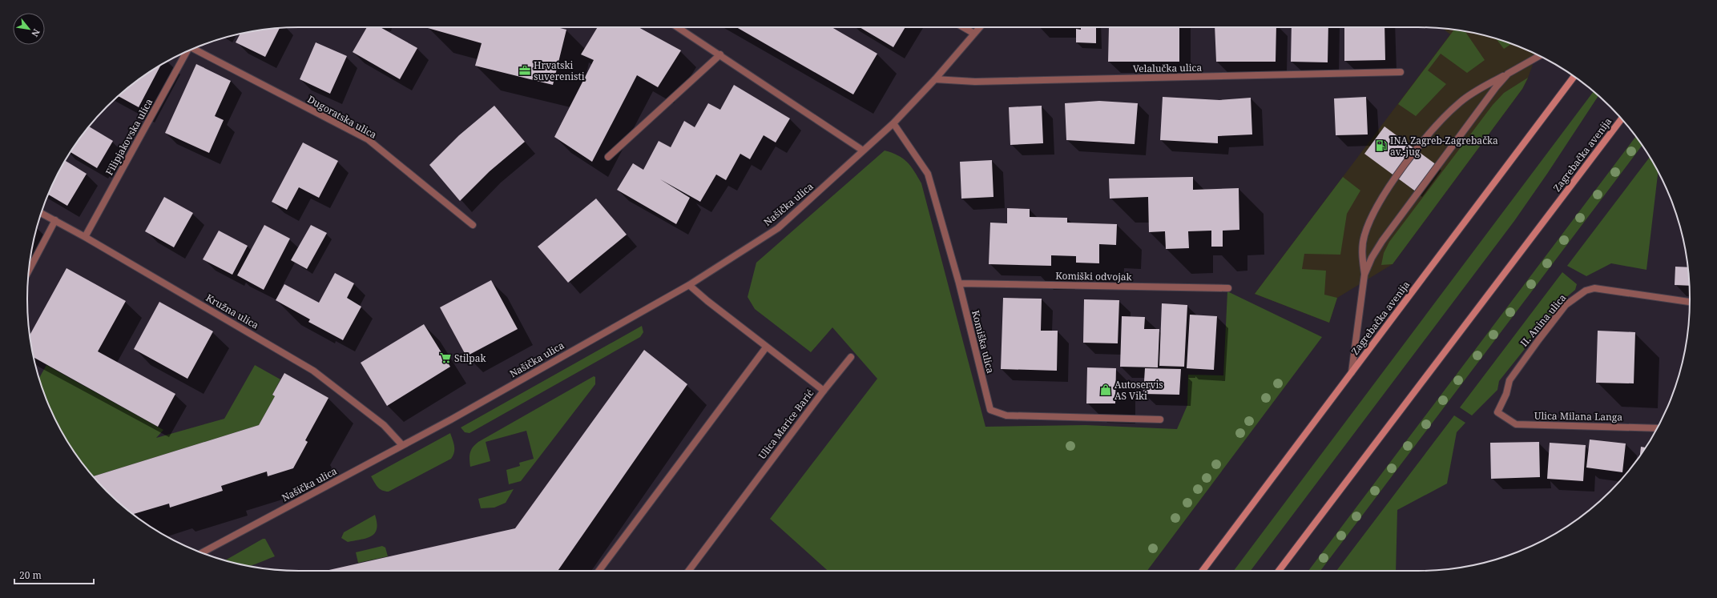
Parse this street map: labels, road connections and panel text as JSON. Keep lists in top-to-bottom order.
{
  "streets": {
    "main road": ["Zagrebačka avenija"],
    "street": [
      "Velalučka ulica",
      "Dugoratska ulica",
      "Filipjakovska ulica",
      "Našička ulica",
      "Komiški odvojak",
      "Kružna ulica",
      "II. Anina ulica",
      "Komiška ulica",
      "Ulica Milana Langa",
      "Ulica Marice Barić"
    ]
  },
  "crossings": [
    ["Velalučka ulica", "Našička ulica"],
    ["Filipjakovska ulica", "Kružna ulica"],
    ["Našička ulica", "Kružna ulica"],
    ["Našička ulica", "Komiška ulica"],
    ["Našička ulica", "Ulica Marice Barić"],
    ["Komiški odvojak", "Komiška ulica"],
    ["II. Anina ulica", "Ulica Milana Langa"]
  ],
  "places": {
    "office": ["Hrvatski suverenisti"],
    "fuel station": ["INA Zagreb-Zagrebačka av.-jug"],
    "supermarket": ["Stilpak"],
    "shop": ["Autoservis AS Viki"]
  },
  "scale_bar": "20 m",
  "north": "bottom right"
}
